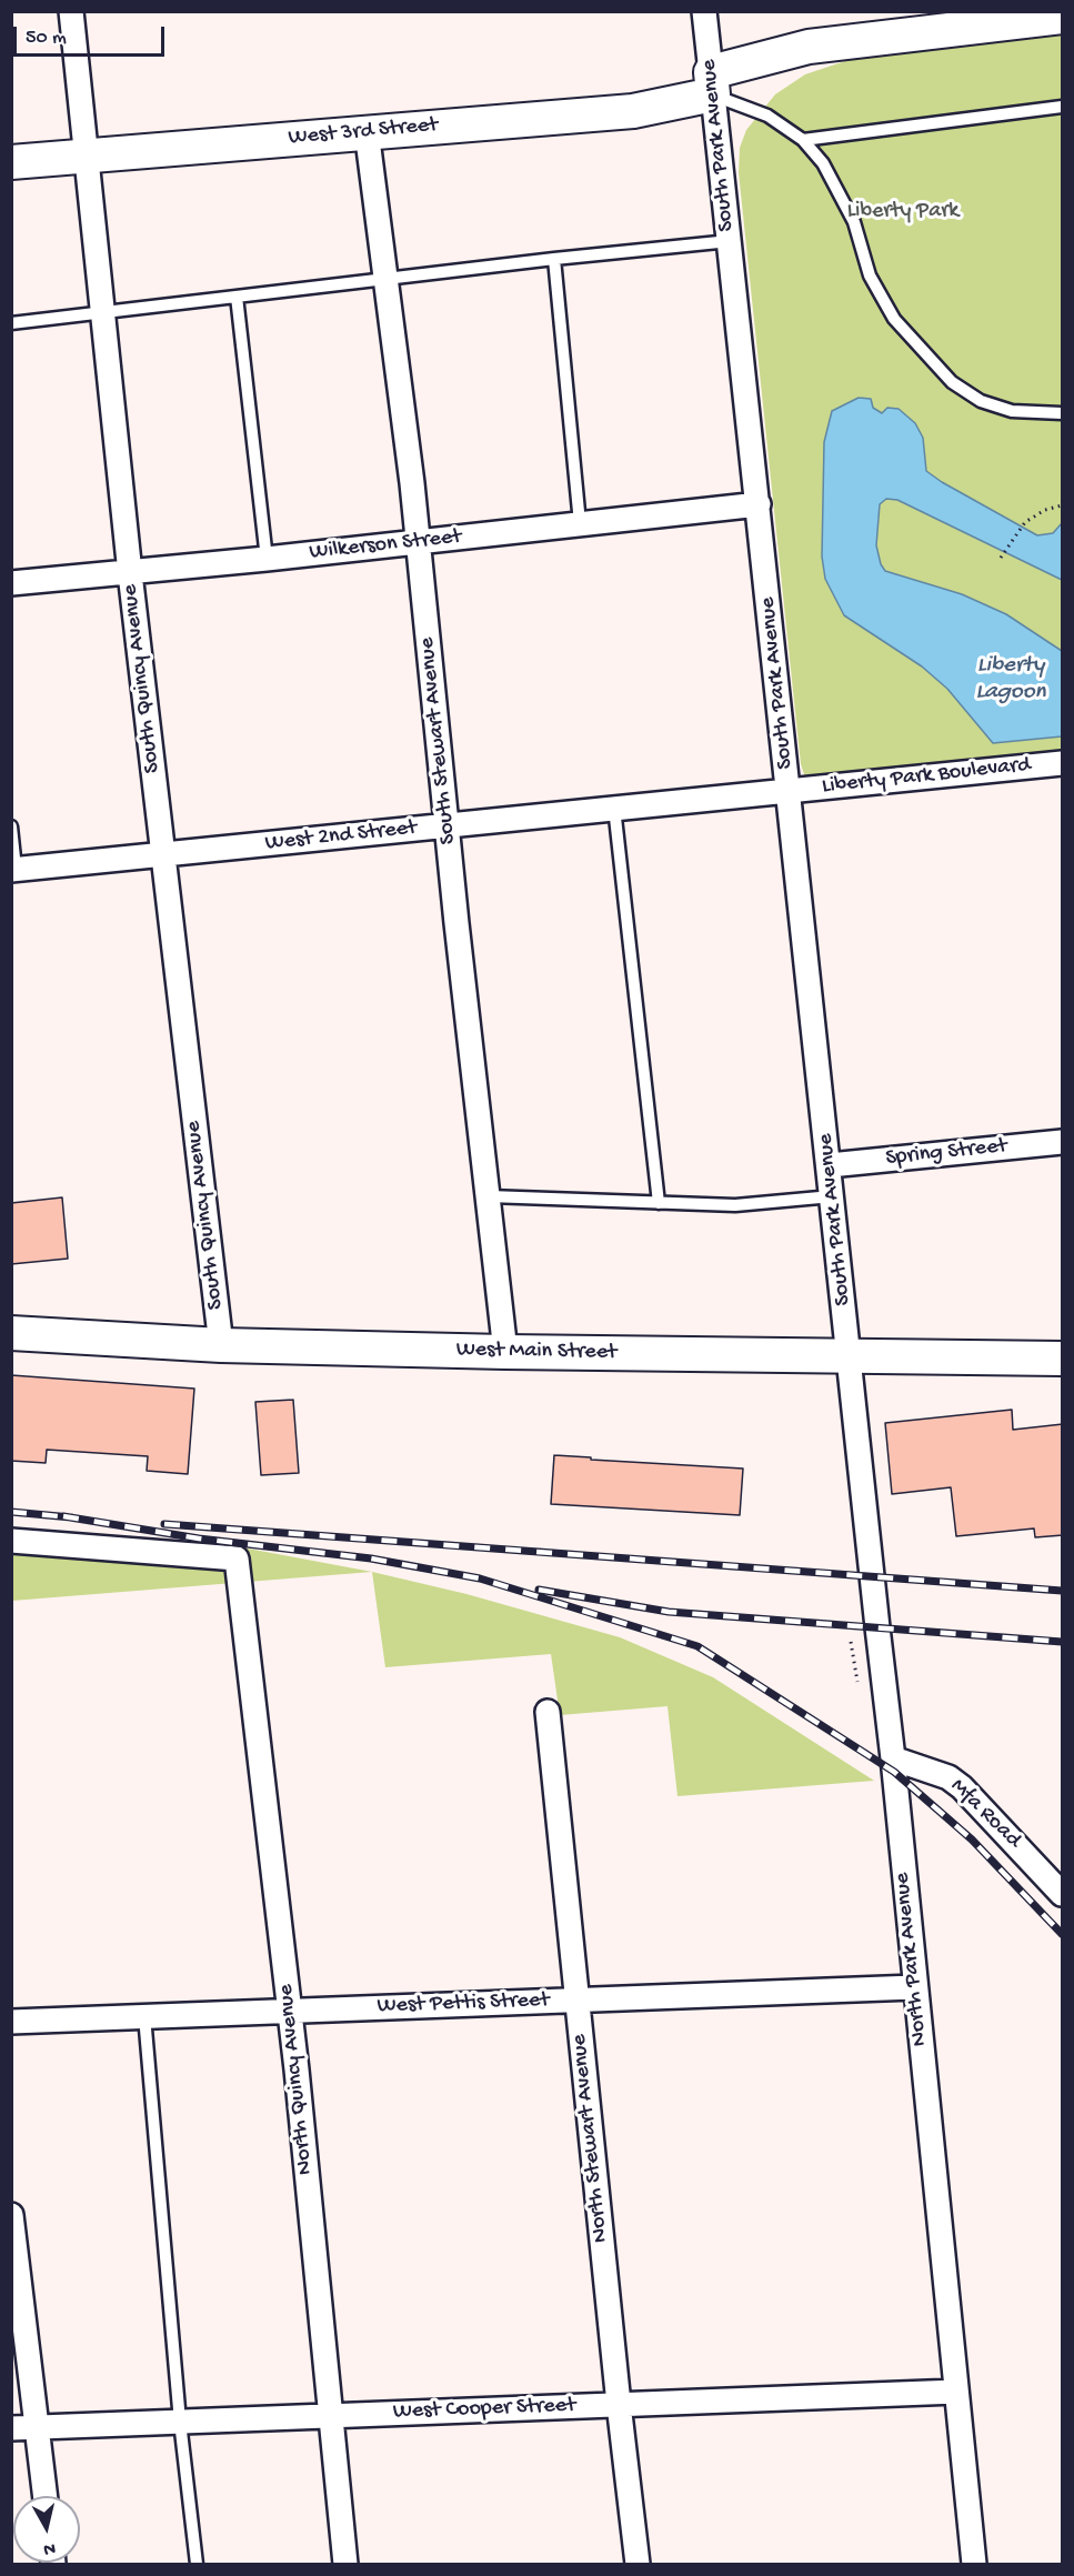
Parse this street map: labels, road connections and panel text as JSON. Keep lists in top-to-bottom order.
{
  "streets": {
    "street": [
      "West 3rd Street",
      "South Park Avenue",
      "Wilkerson Street",
      "South Quincy Avenue",
      "South Stewart Avenue",
      "Liberty Park Boulevard",
      "West 2nd Street",
      "Spring Street",
      "West Main Street",
      "Mfa Road",
      "North Park Avenue",
      "West Pettis Street",
      "North Quincy Avenue",
      "North Stewart Avenue",
      "West Cooper Street"
    ]
  },
  "crossings": [
    ["West 3rd Street", "South Park Avenue"],
    ["West 3rd Street", "South Quincy Avenue"],
    ["West 3rd Street", "South Stewart Avenue"],
    ["South Park Avenue", "Wilkerson Street"],
    ["South Park Avenue", "Liberty Park Boulevard"],
    ["South Park Avenue", "West 2nd Street"],
    ["South Park Avenue", "Spring Street"],
    ["South Park Avenue", "West Main Street"],
    ["South Park Avenue", "North Park Avenue"],
    ["Wilkerson Street", "South Quincy Avenue"],
    ["Wilkerson Street", "South Stewart Avenue"],
    ["South Quincy Avenue", "West 2nd Street"],
    ["South Quincy Avenue", "West Main Street"],
    ["South Stewart Avenue", "West 2nd Street"],
    ["South Stewart Avenue", "West Main Street"],
    ["Liberty Park Boulevard", "West 2nd Street"],
    ["West Main Street", "North Park Avenue"],
    ["Mfa Road", "North Park Avenue"],
    ["North Park Avenue", "West Pettis Street"],
    ["North Park Avenue", "West Cooper Street"],
    ["West Pettis Street", "North Quincy Avenue"],
    ["West Pettis Street", "North Stewart Avenue"],
    ["North Quincy Avenue", "West Cooper Street"],
    ["North Stewart Avenue", "West Cooper Street"]
  ],
  "water": ["Liberty Lagoon"],
  "parks": ["Liberty Park"],
  "scale_bar": "50 m",
  "north": "bottom"
}
